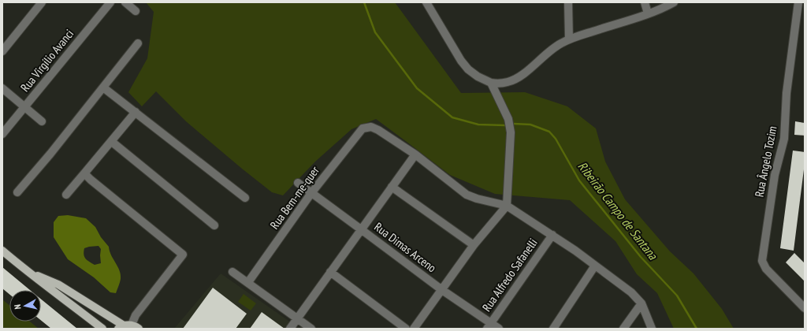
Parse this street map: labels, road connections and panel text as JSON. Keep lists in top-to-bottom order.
{
  "streets": {
    "street": [
      "Rua Virgílio Avanci",
      "Rua Ângelo Tozim",
      "Rua Bem-me-quer",
      "Rua Dimas Arceno",
      "Rua Alfredo Safanelli"
    ]
  },
  "crossings": [
    ["Rua Bem-me-quer", "Rua Dimas Arceno"],
    ["Rua Dimas Arceno", "Rua Alfredo Safanelli"]
  ],
  "water": ["Ribeirão Campo de Santana"],
  "north": "left"
}
